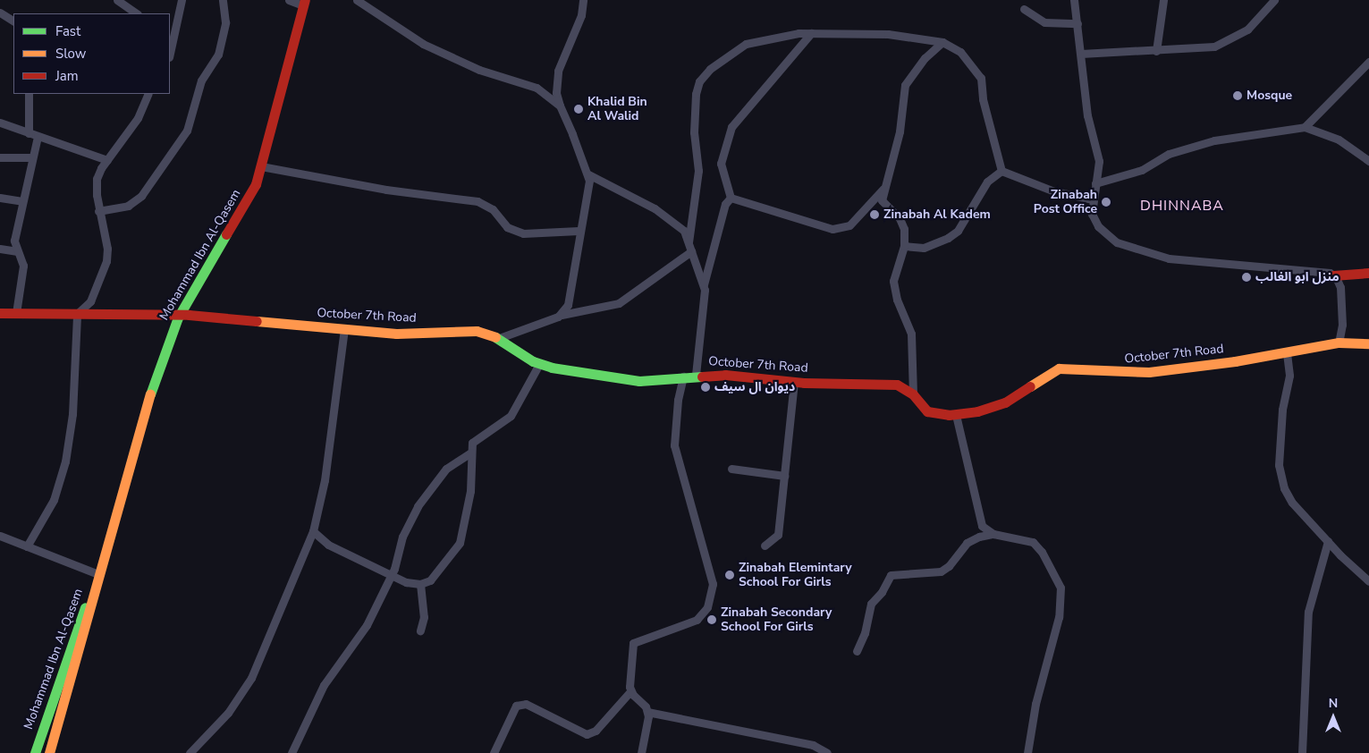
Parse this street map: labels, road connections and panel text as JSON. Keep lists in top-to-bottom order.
{
  "streets": {
    "street": ["Mohammad Ibn Al-Qasem", "October 7th Road"]
  },
  "crossings": [
    ["Mohammad Ibn Al-Qasem", "October 7th Road"]
  ],
  "districts": ["DHINNABA"],
  "places": [
    "Mosque",
    "Khalid Bin Al Walid",
    "Zinabah Post Office",
    "Zinabah Al Kadem",
    "منزل ابو الغالب",
    "ديوان ال سيف",
    "Zinabah Elemintary School For Girls",
    "Zinabah Secondary School For Girls"
  ],
  "legend": ["Fast", "Slow", "Jam"],
  "north": "top"
}
